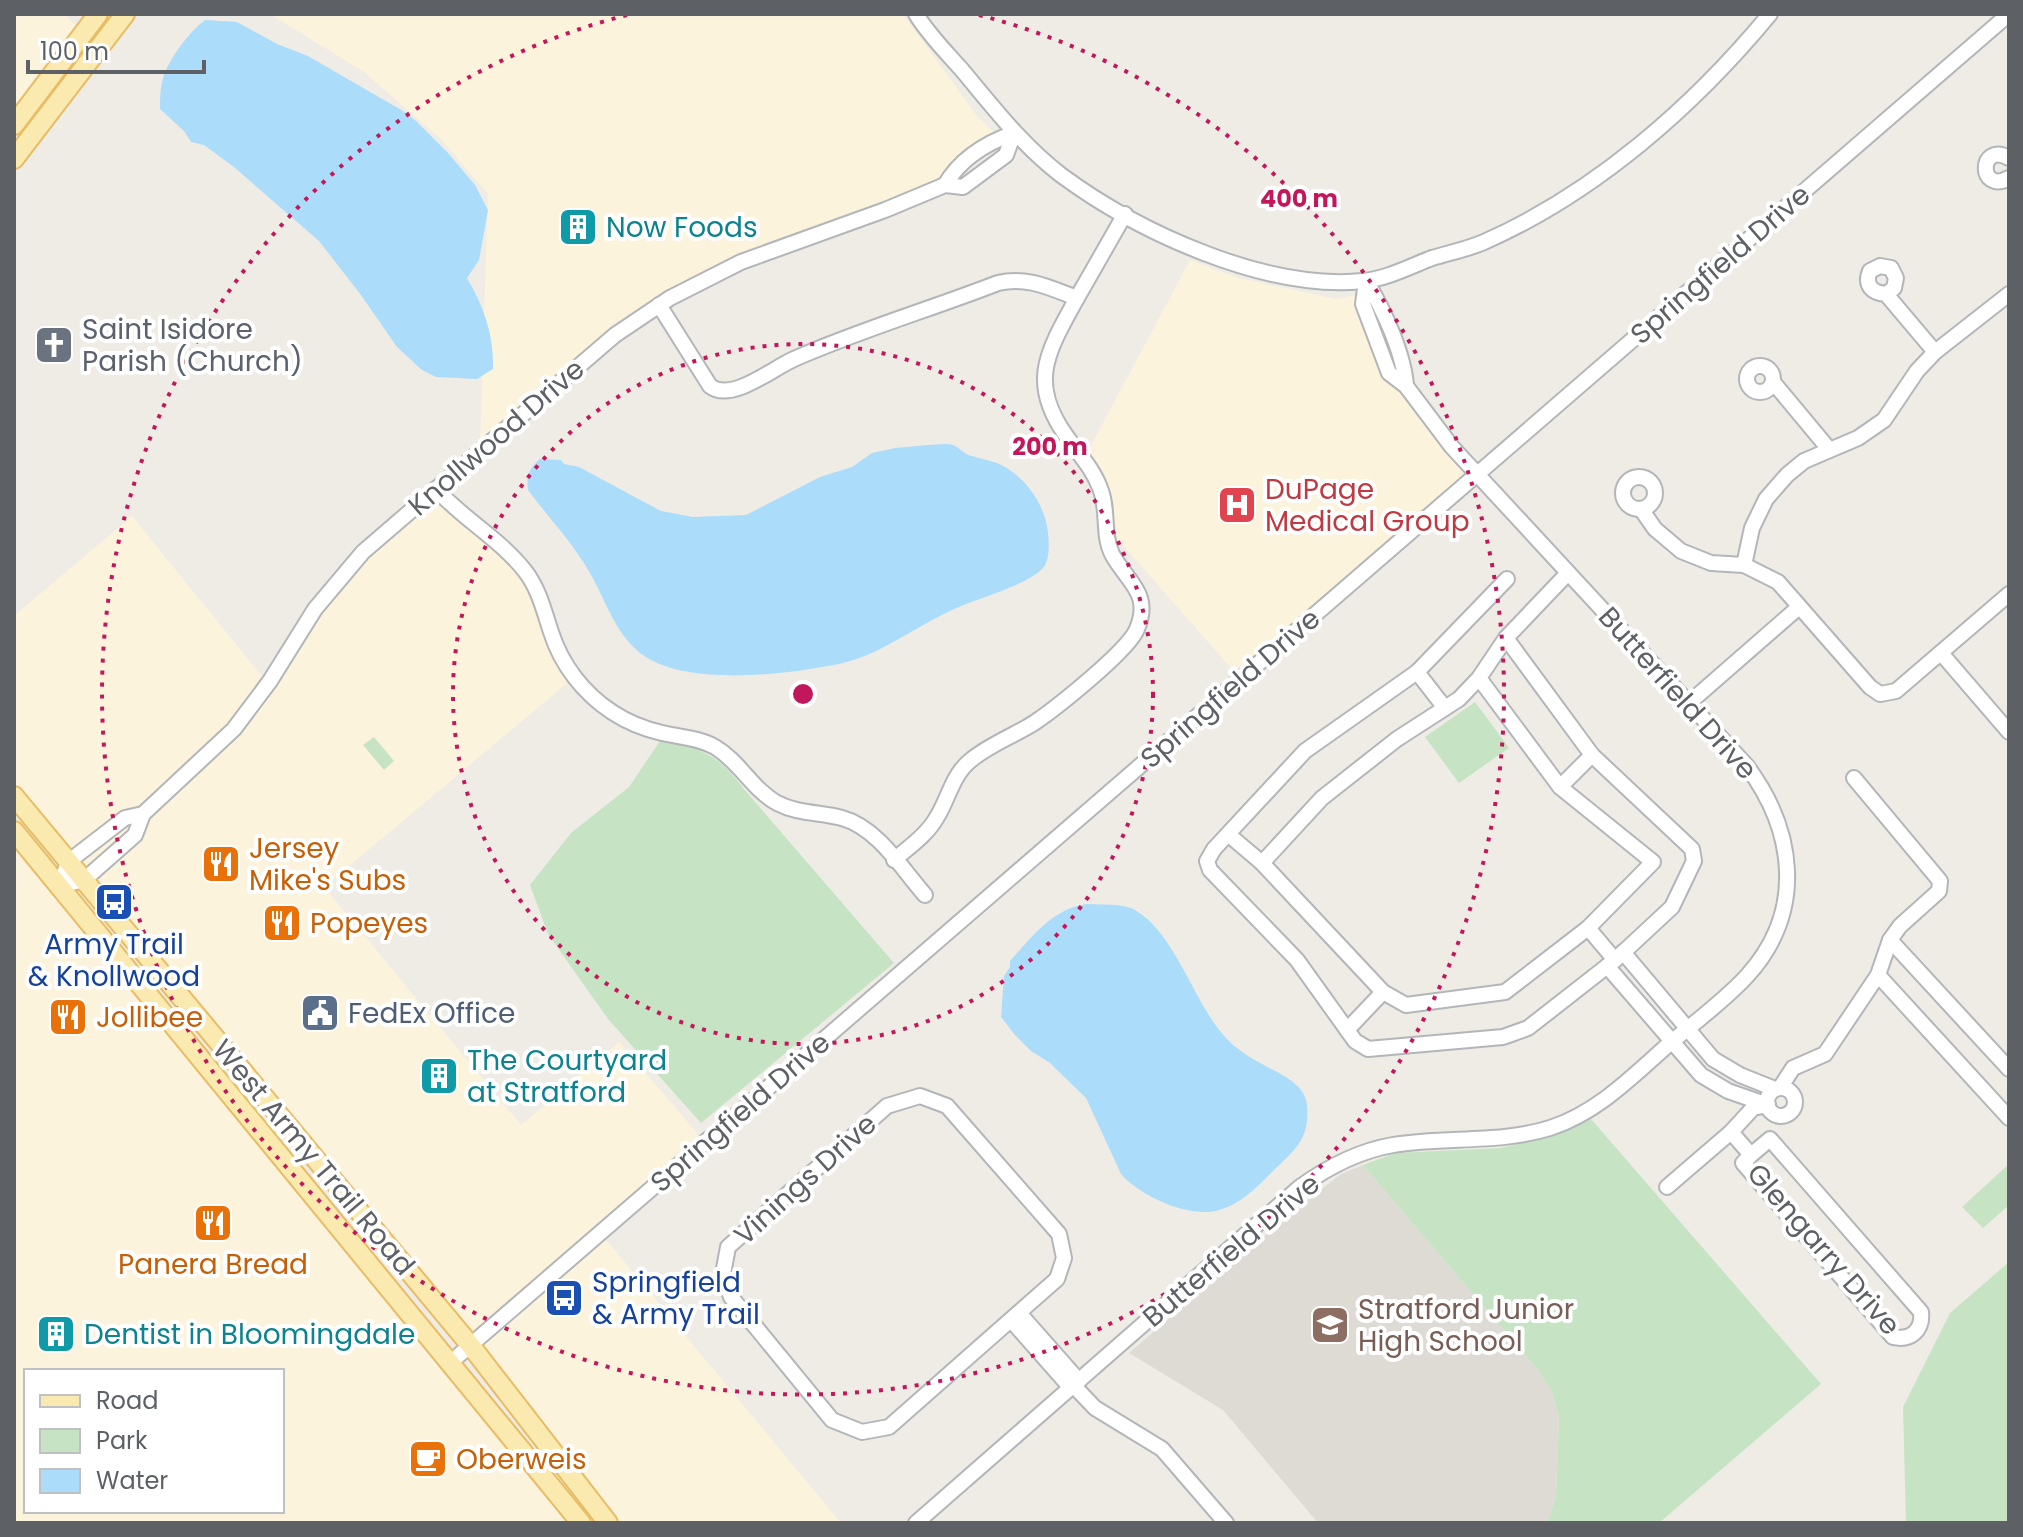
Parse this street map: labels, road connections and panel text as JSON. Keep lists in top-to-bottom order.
{
  "streets": {
    "main road": ["West Army Trail Road"],
    "street": [
      "Springfield Drive",
      "Knollwood Drive",
      "Butterfield Drive",
      "Vinings Drive",
      "Glengarry Drive"
    ]
  },
  "crossings": [
    ["Springfield Drive", "Butterfield Drive"],
    ["Springfield Drive", "West Army Trail Road"],
    ["Knollwood Drive", "West Army Trail Road"],
    ["Butterfield Drive", "Glengarry Drive"]
  ],
  "places": {
    "building": ["Now Foods", "The Courtyard at Stratford", "Dentist in Bloomingdale"],
    "church": ["Saint Isidore Parish (Church)"],
    "hospital": ["DuPage Medical Group"],
    "restaurant": [
      "Jersey Mike's Subs",
      "Popeyes",
      "Jollibee",
      "Panera Bread"
    ],
    "bus stop": ["Army Trail & Knollwood", "Springfield & Army Trail"],
    "public building": ["FedEx Office"],
    "school or university": ["Stratford Junior High School"],
    "cafe": ["Oberweis"]
  },
  "legend": ["Road", "Park", "Water"],
  "scale_bar": "100 m",
  "rings": ["400 m", "200 m"]
}
